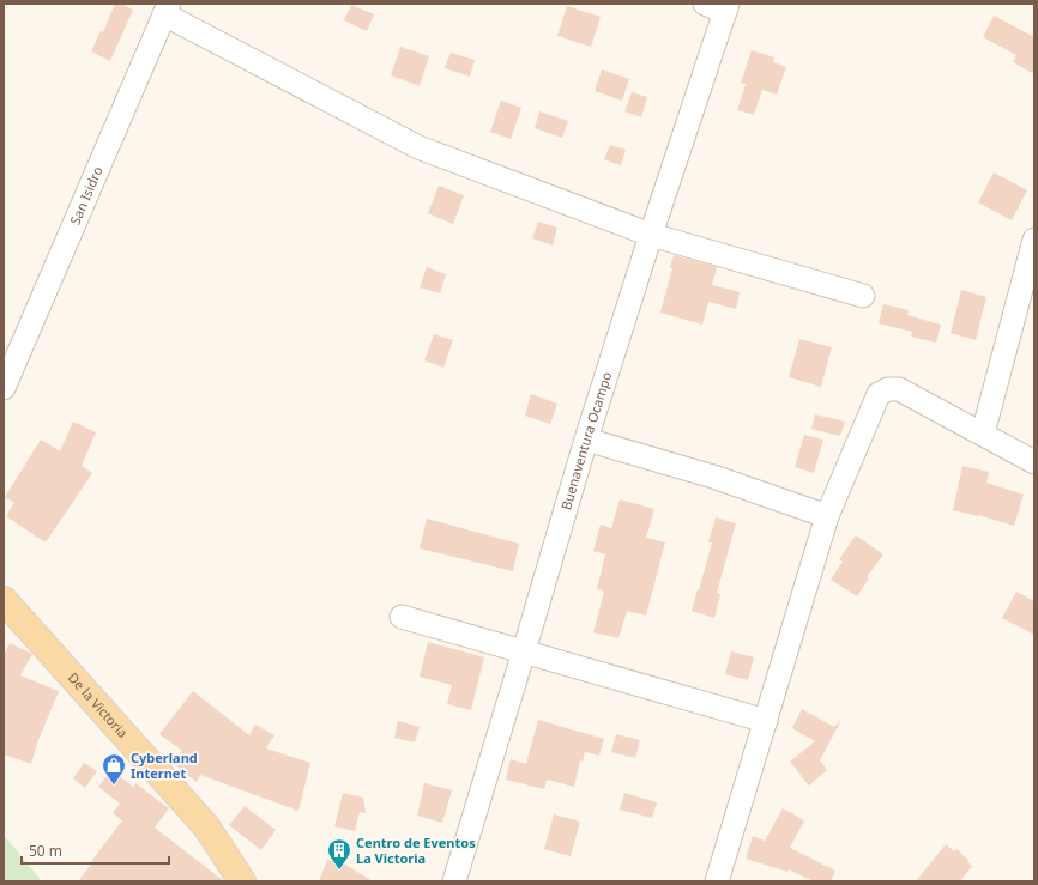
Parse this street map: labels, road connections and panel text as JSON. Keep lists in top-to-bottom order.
{
  "streets": {
    "main road": ["De la Victoria"],
    "street": ["San Isidro", "Buenaventura Ocampo"]
  },
  "places": {
    "shop": ["Cyberland Internet"],
    "building": ["Centro de Eventos La Victoria"]
  },
  "scale_bar": "50 m"
}
